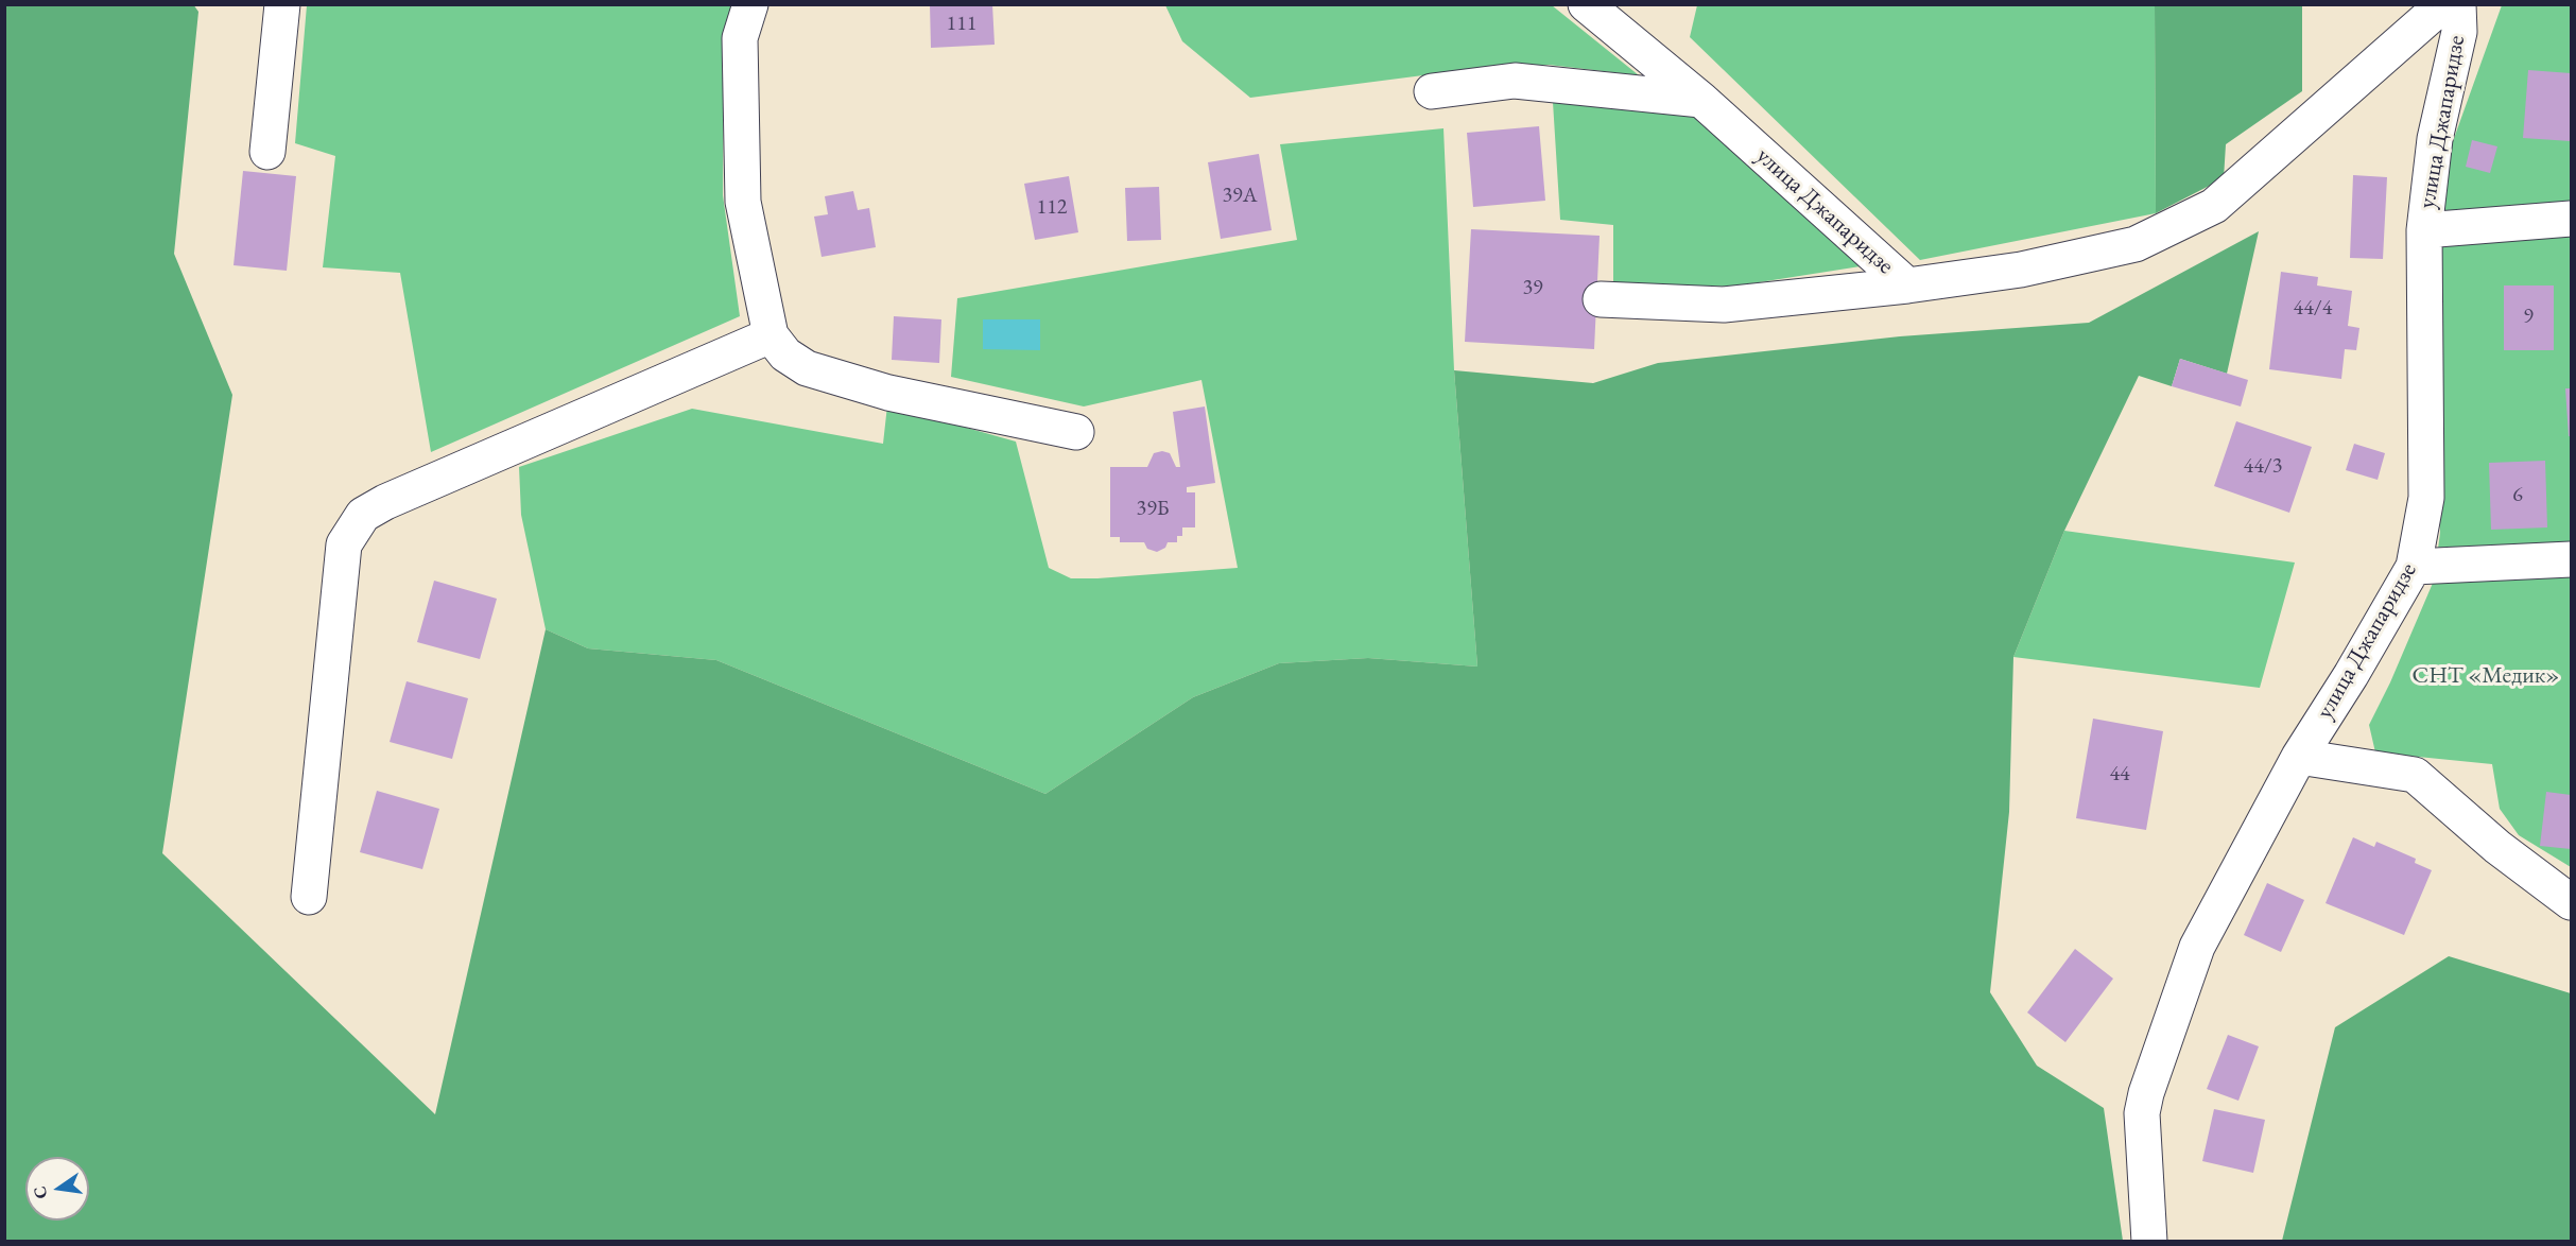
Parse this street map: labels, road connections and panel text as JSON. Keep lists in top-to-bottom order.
{
  "streets": {
    "street": ["улица Джапаридзе"]
  },
  "parks": ["СНТ «Медик»"],
  "house_numbers": [
    "111",
    "39А",
    "112",
    "39",
    "44/4",
    "9",
    "44/3",
    "6",
    "39Б",
    "44"
  ],
  "north": "left"
}
